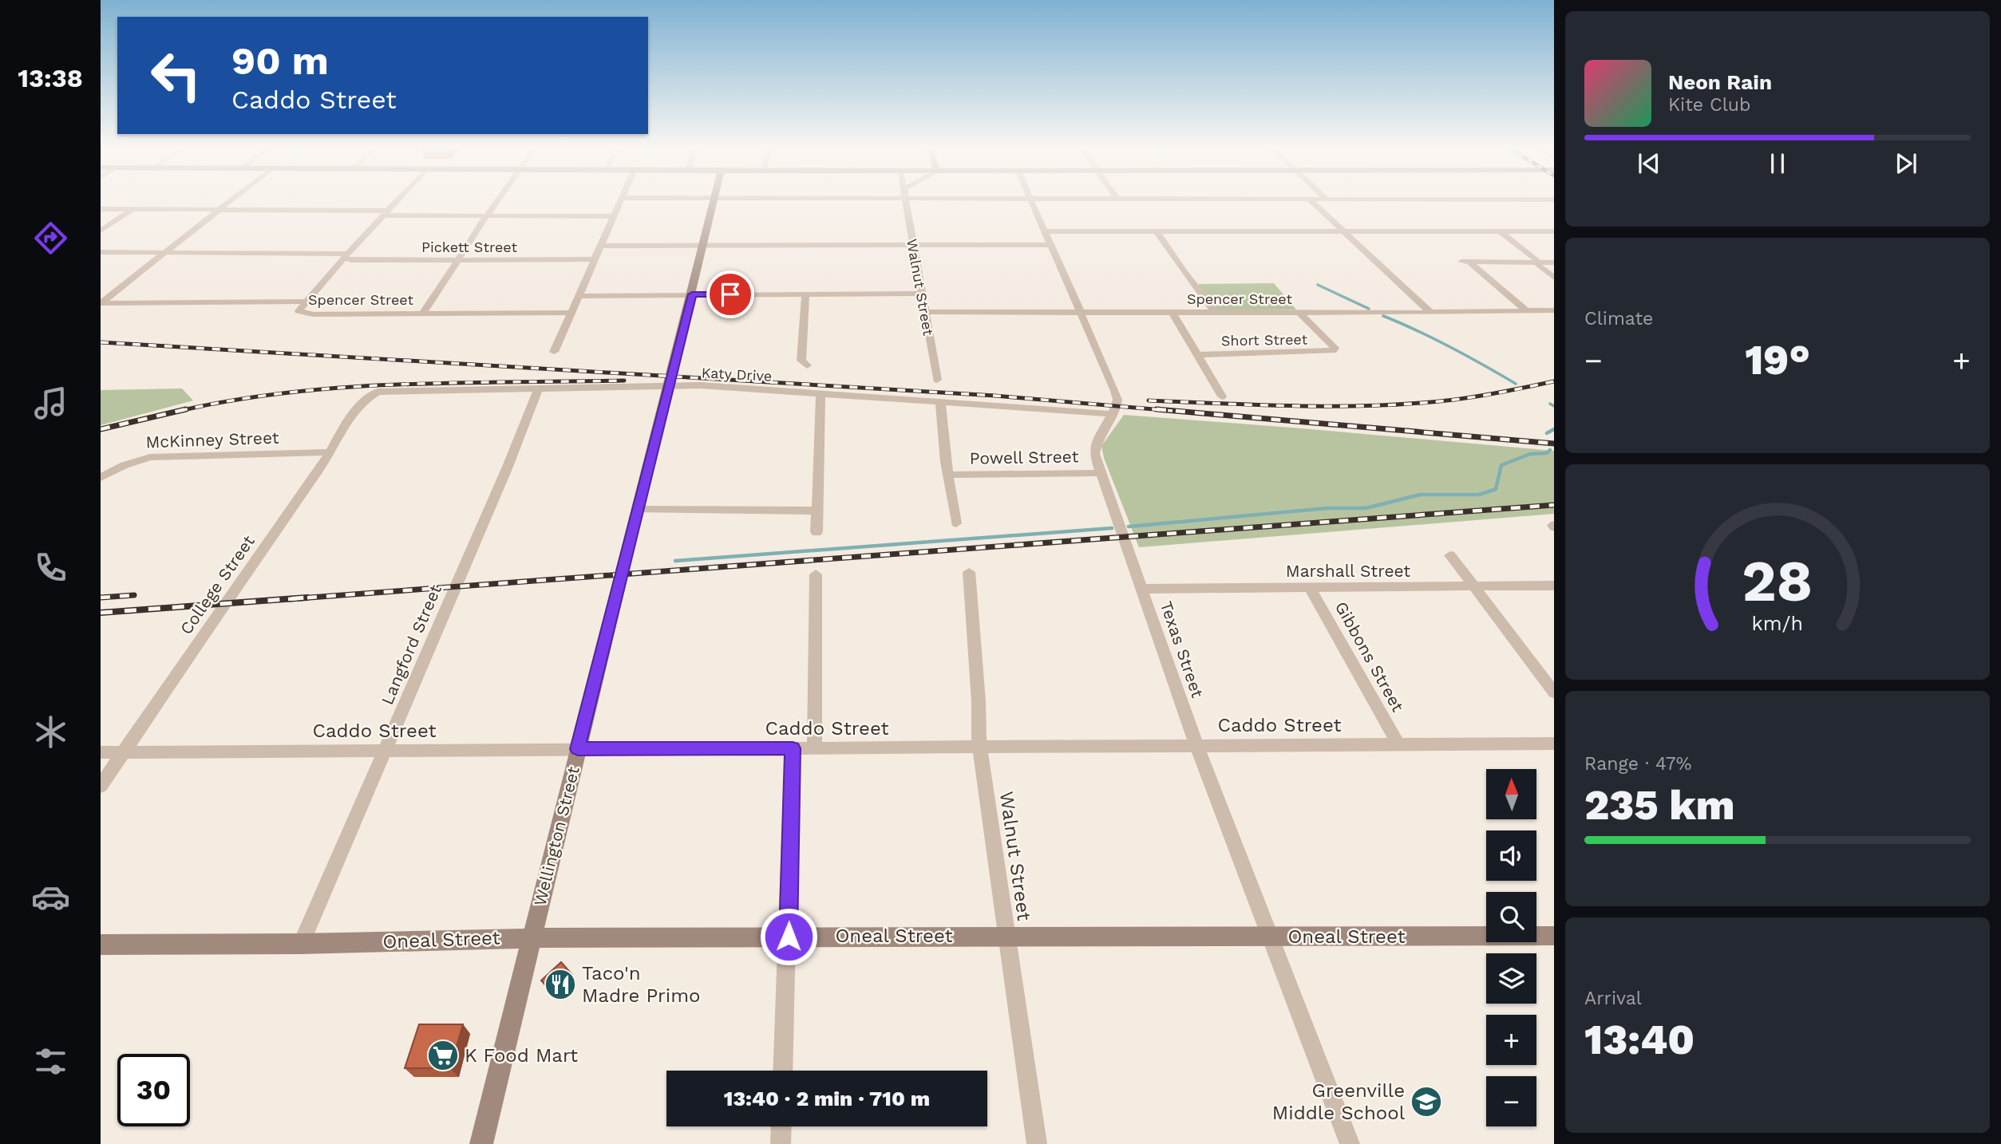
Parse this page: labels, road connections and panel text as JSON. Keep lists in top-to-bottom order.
{
  "streets": {
    "main road": ["Wellington Street", "Oneal Street"],
    "street": [
      "Pickett Street",
      "Walnut Street",
      "Spencer Street",
      "Short Street",
      "Katy Drive",
      "McKinney Street",
      "Powell Street",
      "Marshall Street",
      "College Street",
      "Langford Street",
      "Texas Street",
      "Gibbons Street",
      "Caddo Street"
    ]
  },
  "crossings": [
    ["Walnut Street", "Spencer Street"],
    ["Walnut Street", "Caddo Street"],
    ["Walnut Street", "Oneal Street"],
    ["Spencer Street", "Short Street"],
    ["Spencer Street", "Texas Street"],
    ["Katy Drive", "College Street"],
    ["Katy Drive", "Langford Street"],
    ["Katy Drive", "Texas Street"],
    ["Katy Drive", "Wellington Street"],
    ["McKinney Street", "College Street"],
    ["Powell Street", "Texas Street"],
    ["Marshall Street", "Texas Street"],
    ["Marshall Street", "Gibbons Street"],
    ["College Street", "Caddo Street"],
    ["Langford Street", "Caddo Street"],
    ["Langford Street", "Oneal Street"],
    ["Texas Street", "Caddo Street"],
    ["Texas Street", "Oneal Street"],
    ["Gibbons Street", "Caddo Street"],
    ["Caddo Street", "Wellington Street"],
    ["Wellington Street", "Oneal Street"]
  ],
  "places": {
    "restaurant": ["Taco'n Madre Primo"],
    "supermarket": ["K Food Mart"],
    "school or university": ["Greenville Middle School"]
  },
  "north": "top",
  "page": {
    "tabs": "13:38",
    "turn": ["90 m", "Caddo Street"],
    "song": ["Neon Rain", "Kite Club"],
    "tile": [
      "Climate",
      ["Range · 47%", "235 km"],
      ["Arrival", "13:40"]
    ],
    "heat": ["−", "19°", "+"],
    "map_buttons": ["+", "−"],
    "limit": "30",
    "trip": "13:40 · 2 min · 710 m",
    "gauge": ["28", "km/h"]
  }
}
